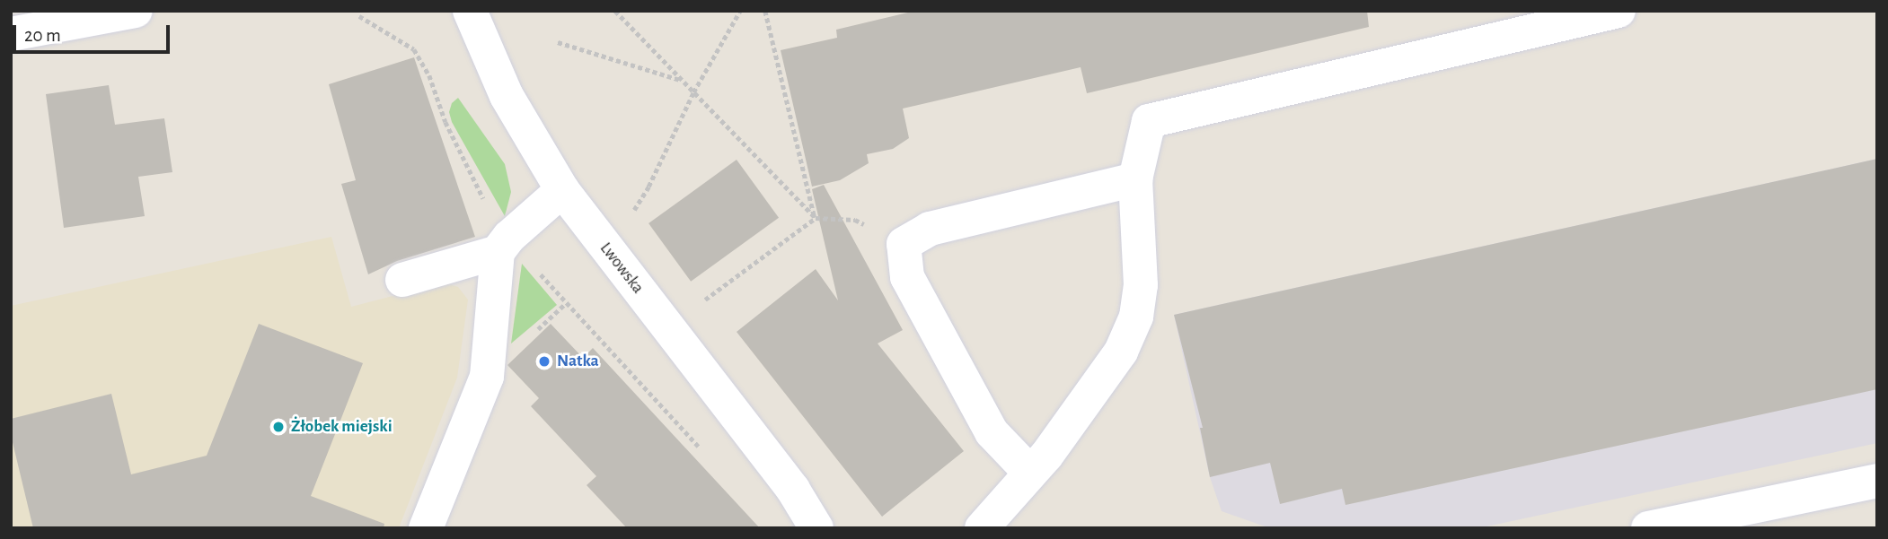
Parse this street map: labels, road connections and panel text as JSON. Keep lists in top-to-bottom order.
{
  "streets": {
    "street": ["Lwowska"]
  },
  "places": ["Natka", "Żłobek miejski"],
  "scale_bar": "20 m"
}
